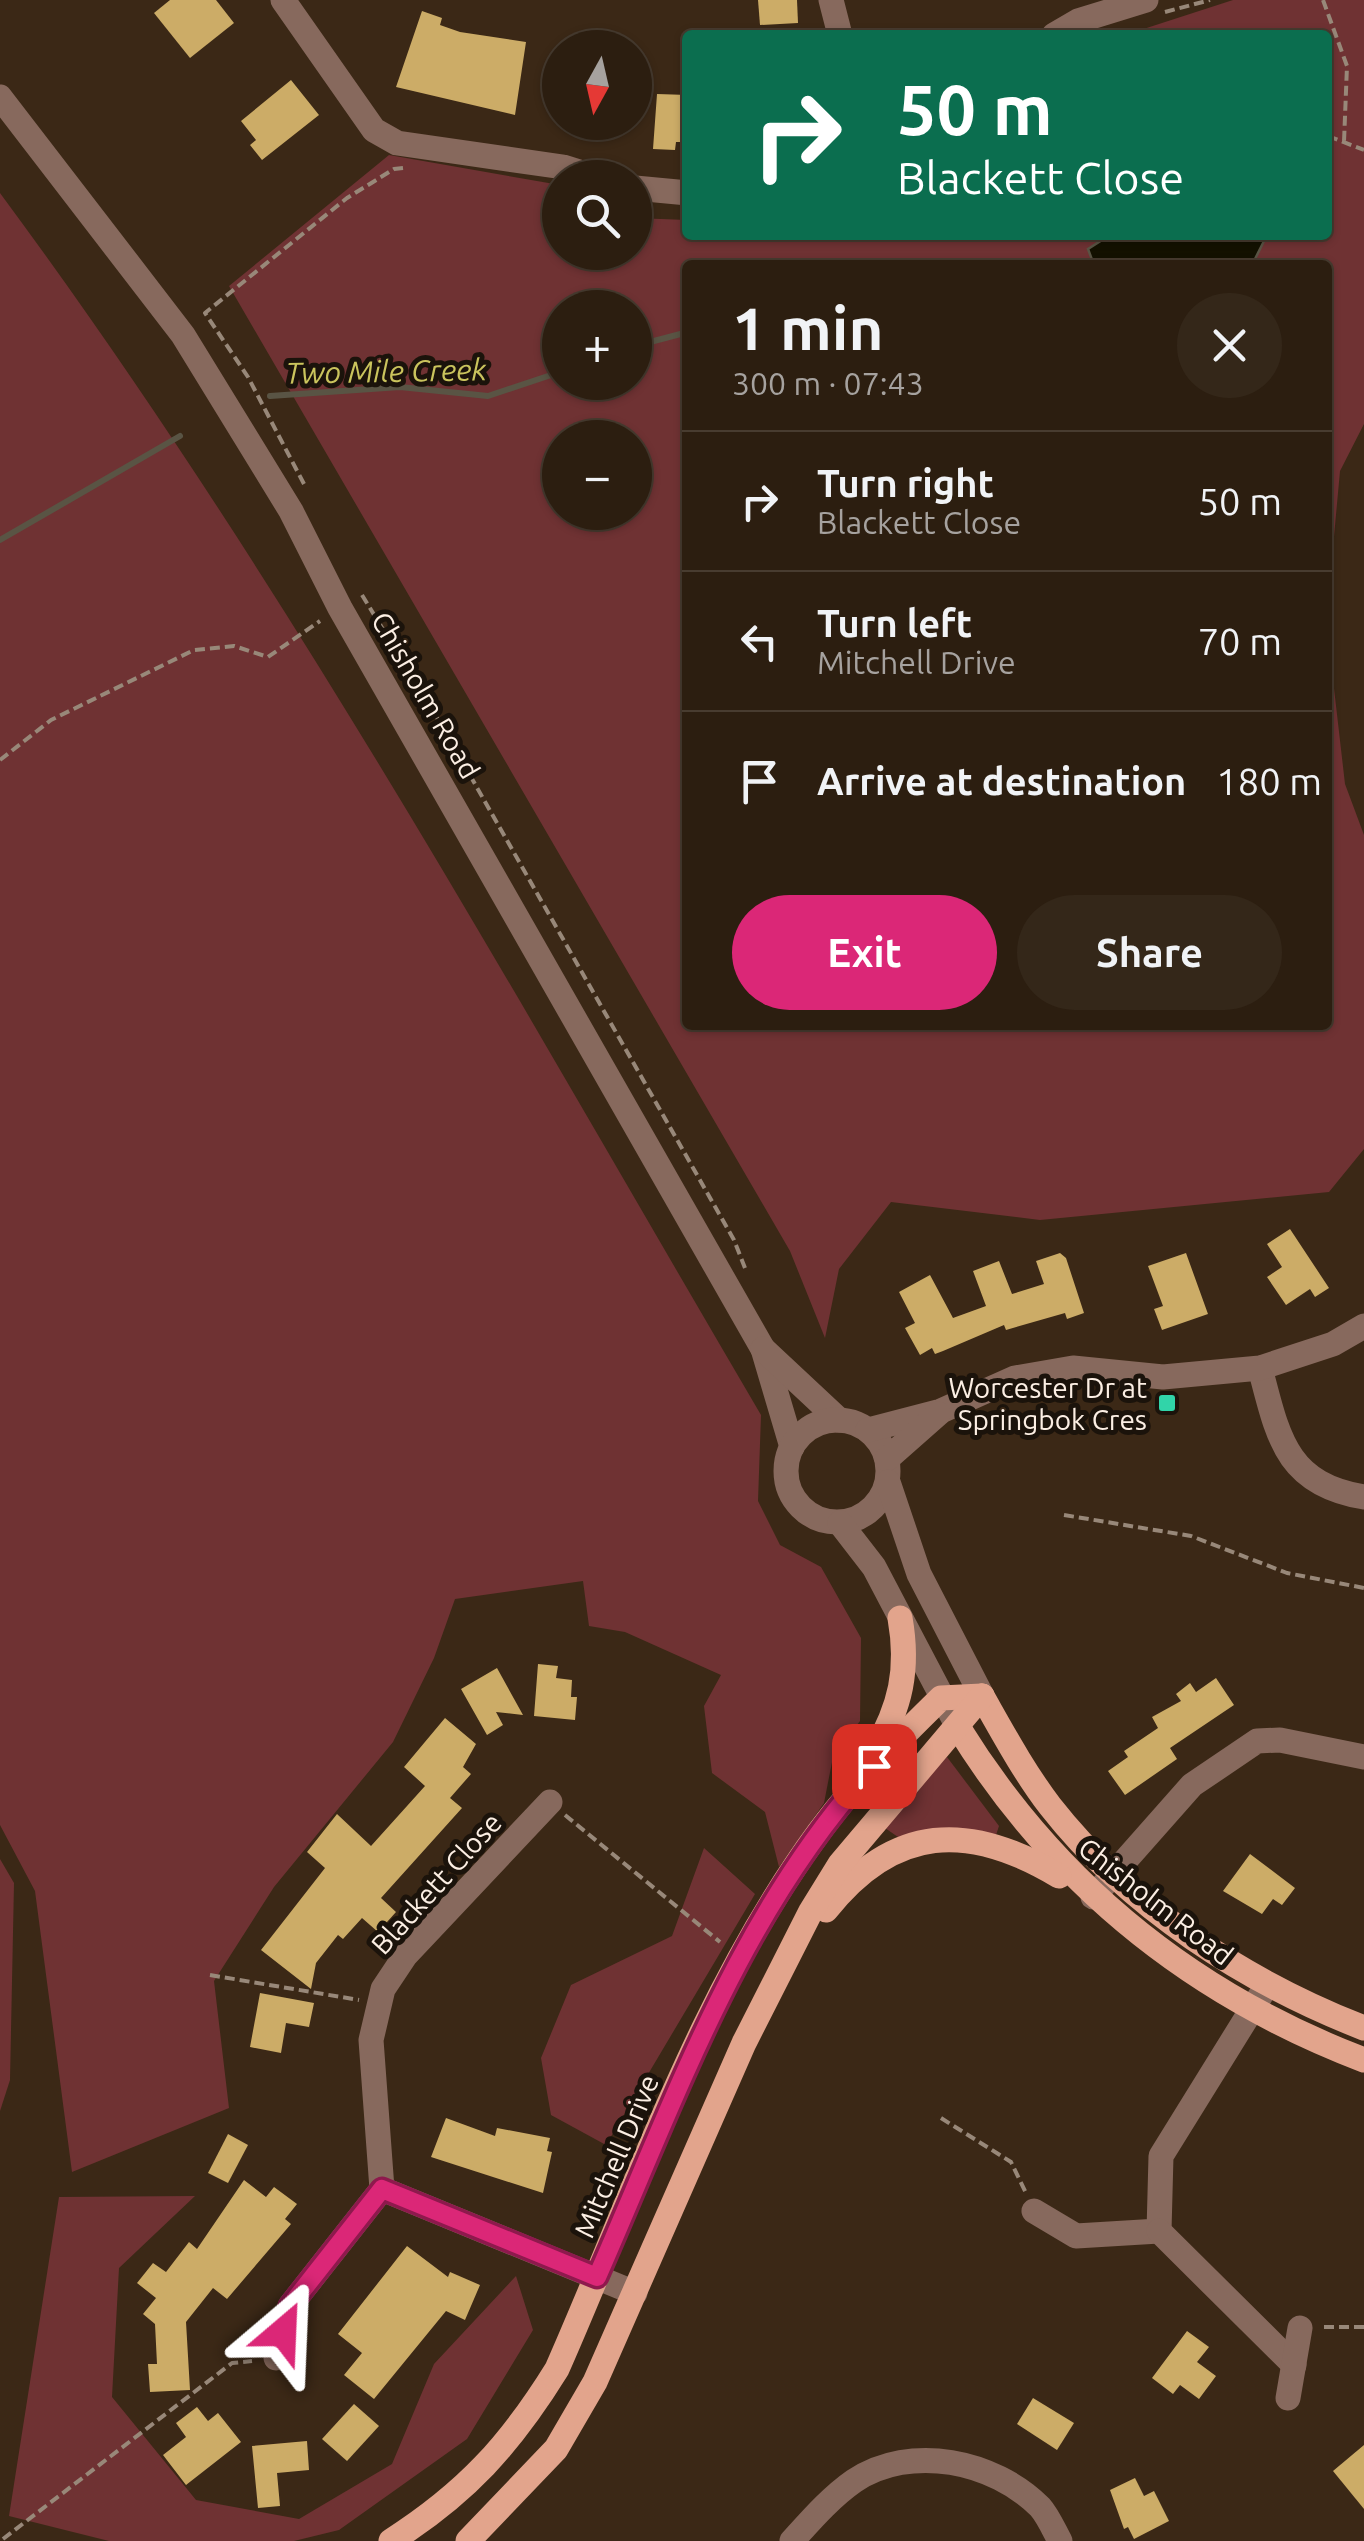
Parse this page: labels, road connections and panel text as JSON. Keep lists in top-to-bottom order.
{
  "streets": {
    "main road": ["Chisholm Road", "Mitchell Drive"],
    "street": ["Blackett Close"]
  },
  "crossings": [
    ["Chisholm Road", "Mitchell Drive"]
  ],
  "water": ["Two Mile Creek"],
  "places": {
    "transit": ["Worcester Dr at Springbok Cres"]
  },
  "north": "bottom",
  "page": {
    "map_buttons": ["+", "−"],
    "turn": ["50 m", "Blackett Close"],
    "heading": ["1 min", "300 m · 07:43"],
    "list": [
      {
        "name": "Turn right",
        "note": "Blackett Close",
        "value": "50 m"
      },
      {
        "name": "Turn left",
        "note": "Mitchell Drive",
        "value": "70 m"
      },
      {
        "name": "Arrive at destination",
        "value": "180 m"
      }
    ],
    "buttons": ["Exit", "Share"]
  }
}
